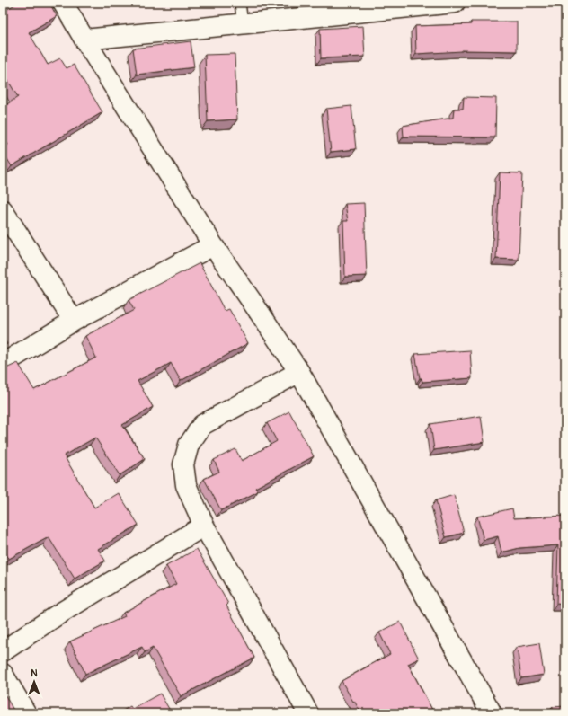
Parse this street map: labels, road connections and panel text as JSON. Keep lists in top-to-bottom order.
{
  "north": "top"
}
